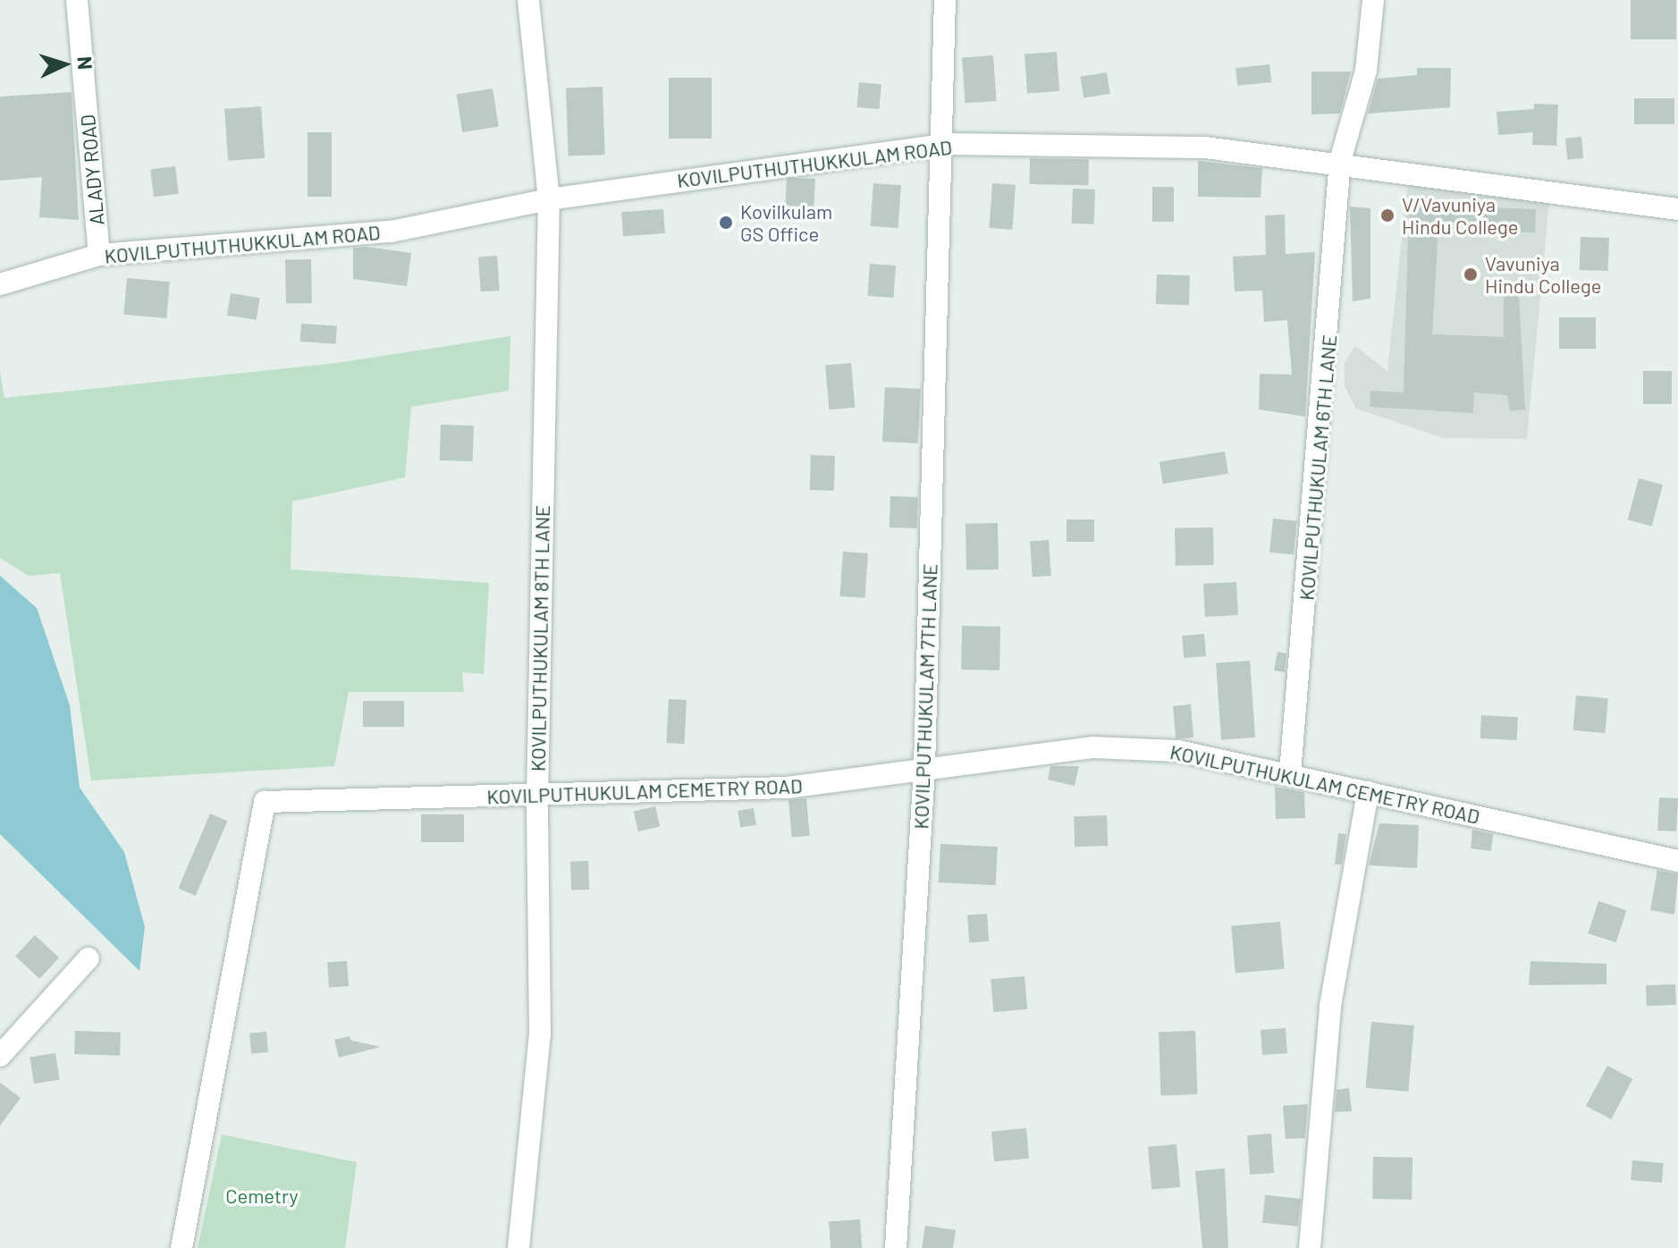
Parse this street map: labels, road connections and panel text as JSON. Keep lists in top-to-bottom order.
{
  "streets": {
    "street": [
      "KOVILPUTHUTHUKKULAM ROAD",
      "ALADY ROAD",
      "KOVILPUTHUKULAM 6TH LANE",
      "KOVILPUTHUKULAM 8TH LANE",
      "KOVILPUTHUKULAM 7TH LANE",
      "KOVILPUTHUKULAM CEMETRY ROAD"
    ]
  },
  "crossings": [
    ["KOVILPUTHUTHUKKULAM ROAD", "ALADY ROAD"],
    ["KOVILPUTHUTHUKKULAM ROAD", "KOVILPUTHUKULAM 6TH LANE"],
    ["KOVILPUTHUTHUKKULAM ROAD", "KOVILPUTHUKULAM 8TH LANE"],
    ["KOVILPUTHUTHUKKULAM ROAD", "KOVILPUTHUKULAM 7TH LANE"],
    ["KOVILPUTHUKULAM 6TH LANE", "KOVILPUTHUKULAM CEMETRY ROAD"],
    ["KOVILPUTHUKULAM 8TH LANE", "KOVILPUTHUKULAM CEMETRY ROAD"],
    ["KOVILPUTHUKULAM 7TH LANE", "KOVILPUTHUKULAM CEMETRY ROAD"]
  ],
  "parks": ["Cemetry"],
  "places": ["V/Vavuniya Hindu College", "Kovilkulam GS Office", "Vavuniya Hindu College"],
  "north": "right"
}
